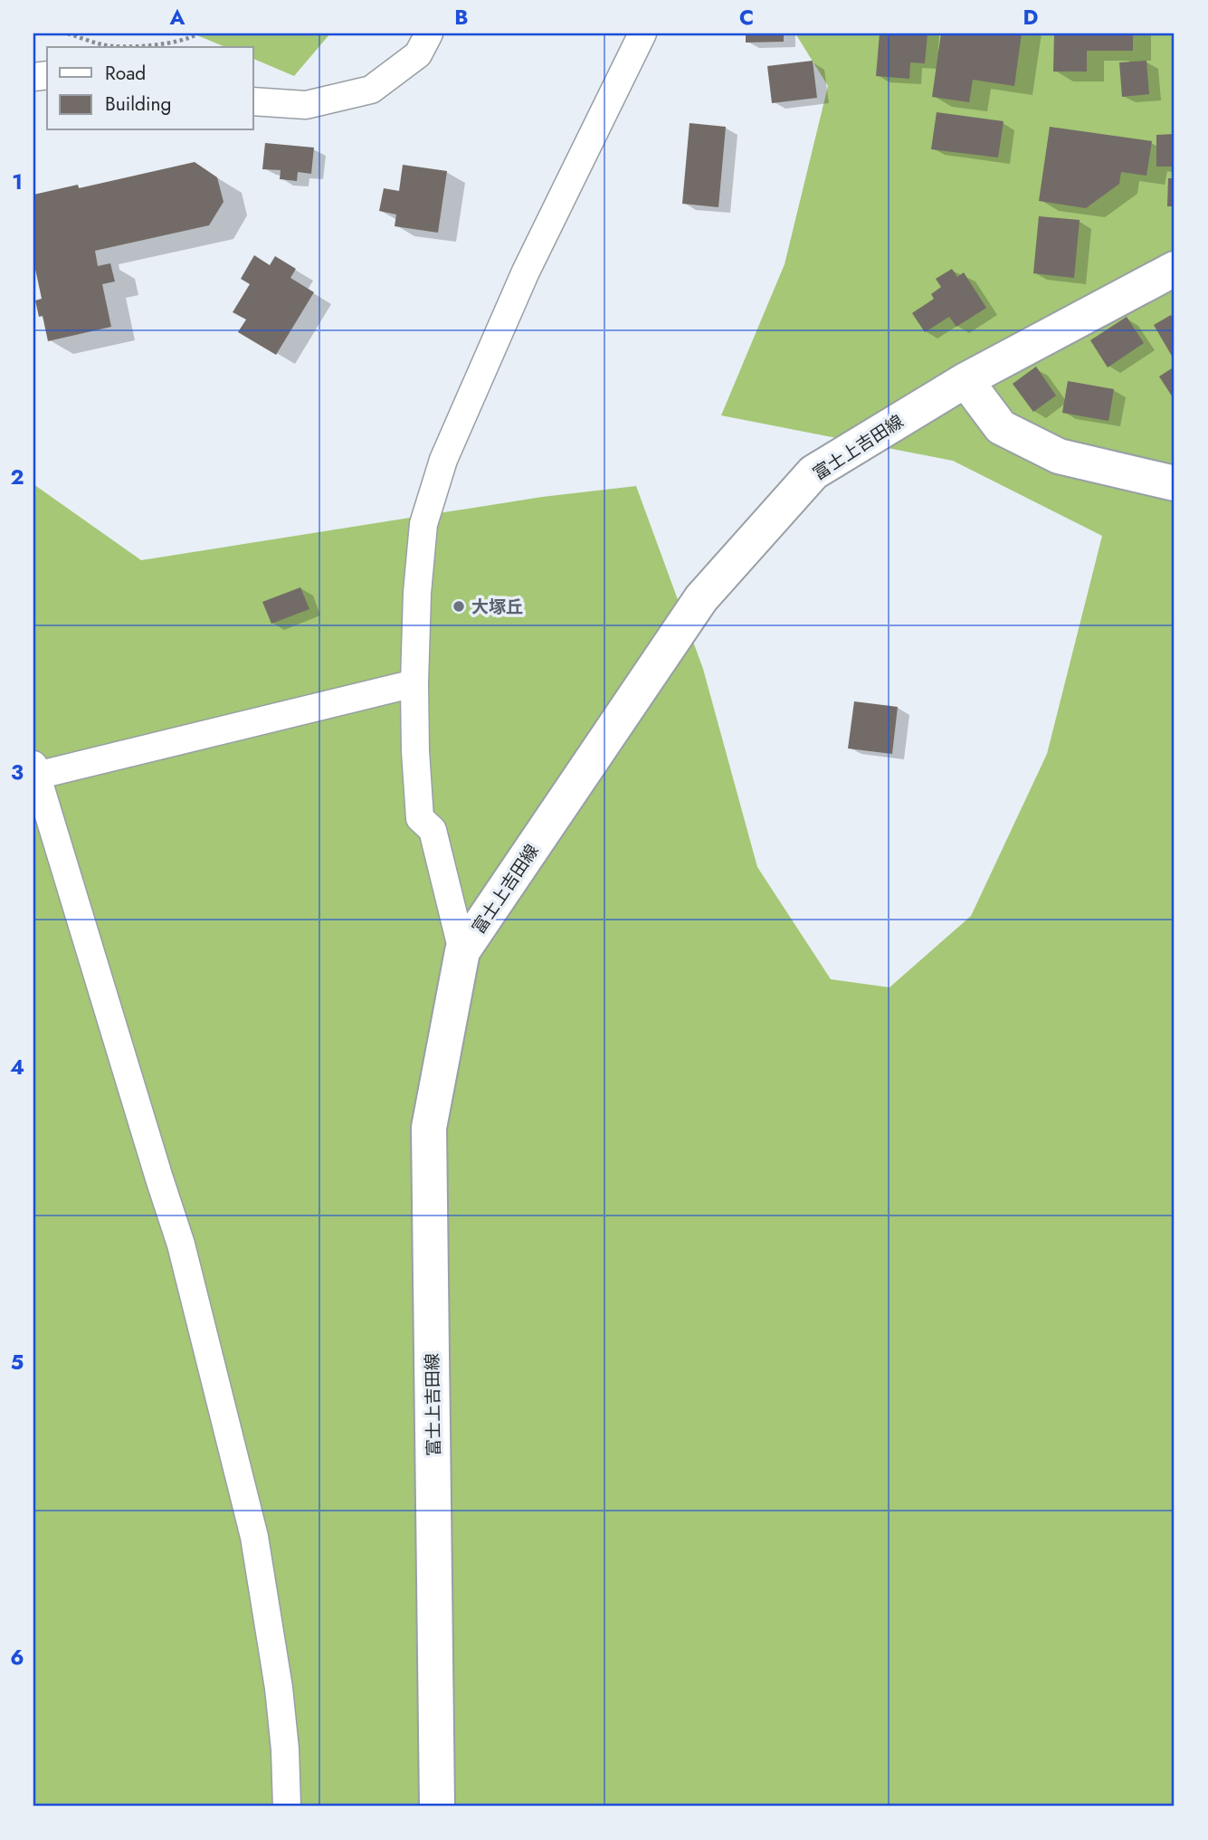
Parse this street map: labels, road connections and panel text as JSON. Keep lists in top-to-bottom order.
{
  "streets": {
    "main road": ["富士上吉田線"]
  },
  "places": ["大塚丘"],
  "legend": ["Road", "Building"],
  "grid": {
    "columns": [
      "A",
      "B",
      "C",
      "D"
    ],
    "rows": [
      "1",
      "2",
      "3",
      "4",
      "5",
      "6"
    ]
  }
}
